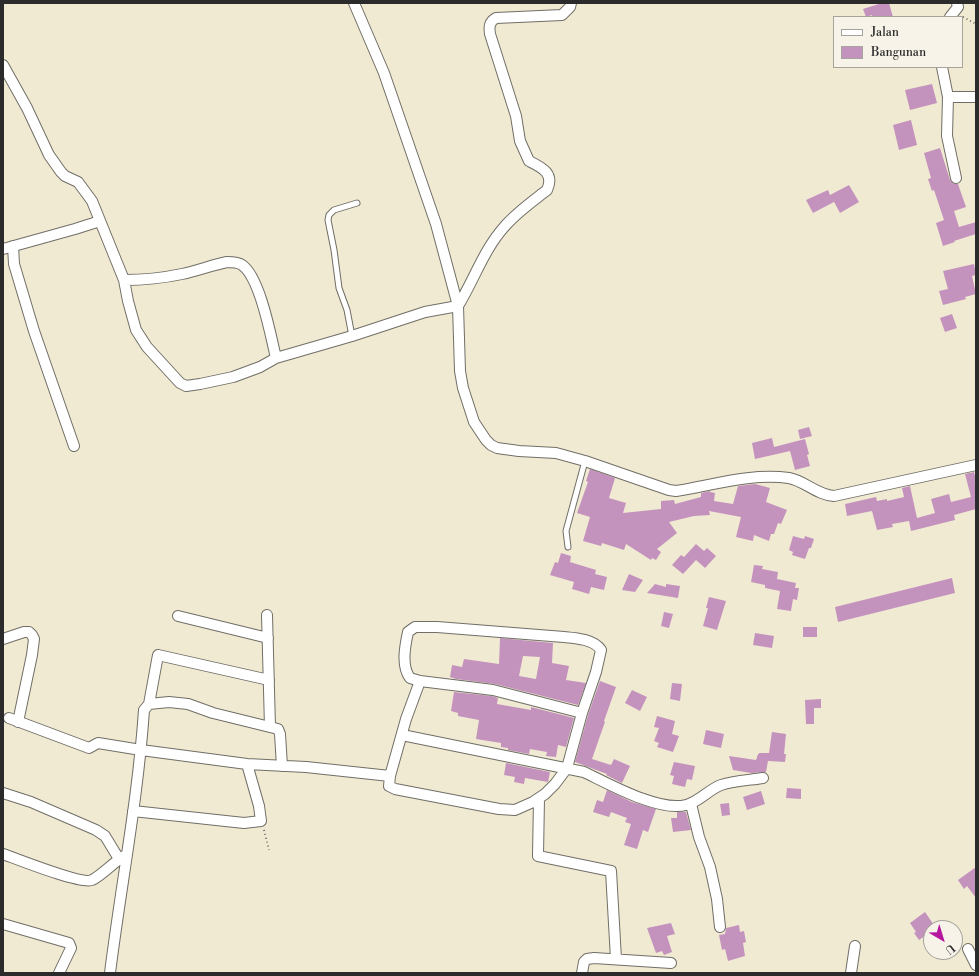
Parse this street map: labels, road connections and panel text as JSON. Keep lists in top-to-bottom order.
{
  "legend": ["Jalan", "Bangunan"],
  "north": "bottom right"
}
